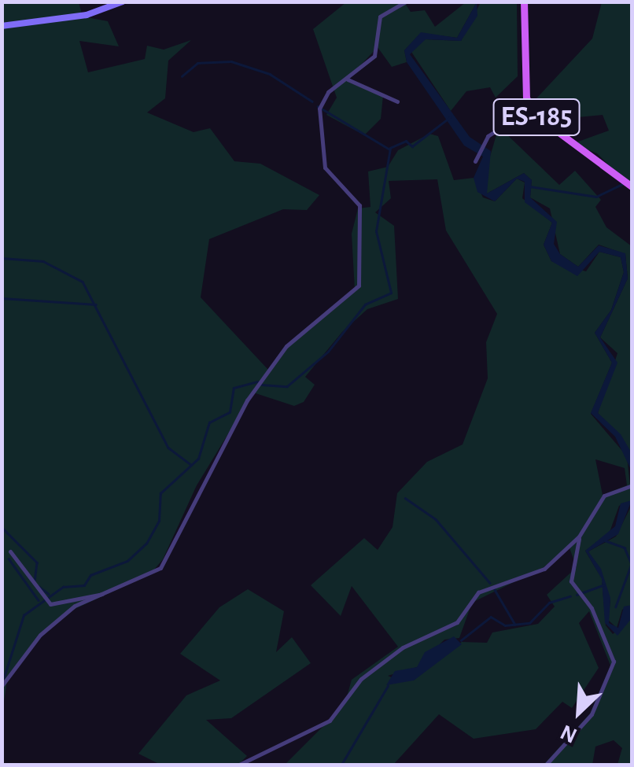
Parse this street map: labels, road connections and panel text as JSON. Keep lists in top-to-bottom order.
{
  "streets": {
    "main road": ["ES-185"]
  },
  "north": "bottom left"
}
